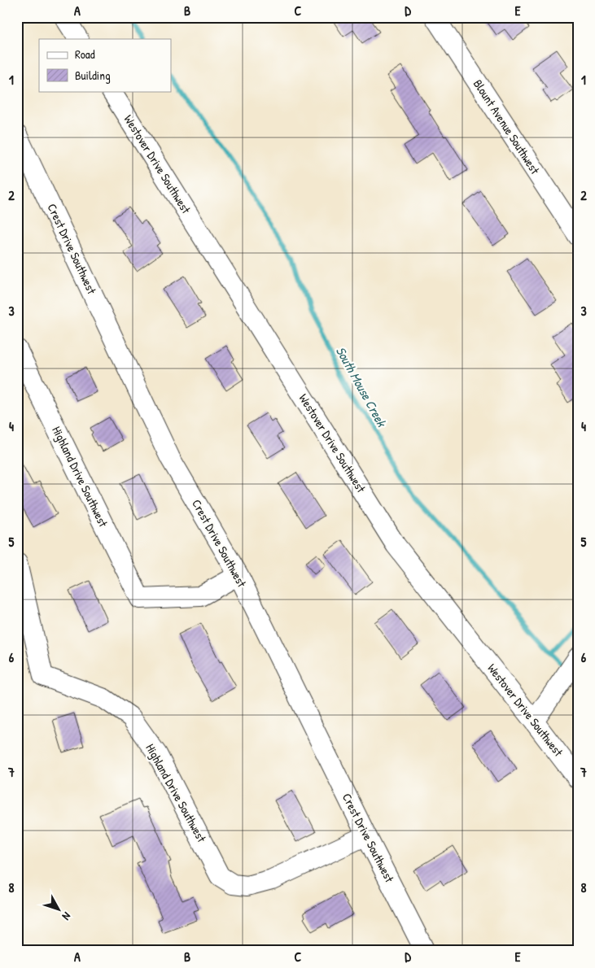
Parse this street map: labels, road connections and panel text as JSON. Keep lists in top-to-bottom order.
{
  "streets": {
    "street": [
      "Blount Avenue Southwest",
      "Westover Drive Southwest",
      "Crest Drive Southwest",
      "Highland Drive Southwest"
    ]
  },
  "crossings": [
    ["Crest Drive Southwest", "Highland Drive Southwest"]
  ],
  "water": ["South Mouse Creek"],
  "legend": ["Road", "Building"],
  "north": "bottom right",
  "grid": {
    "columns": [
      "A",
      "B",
      "C",
      "D",
      "E"
    ],
    "rows": [
      "1",
      "2",
      "3",
      "4",
      "5",
      "6",
      "7",
      "8"
    ]
  }
}
